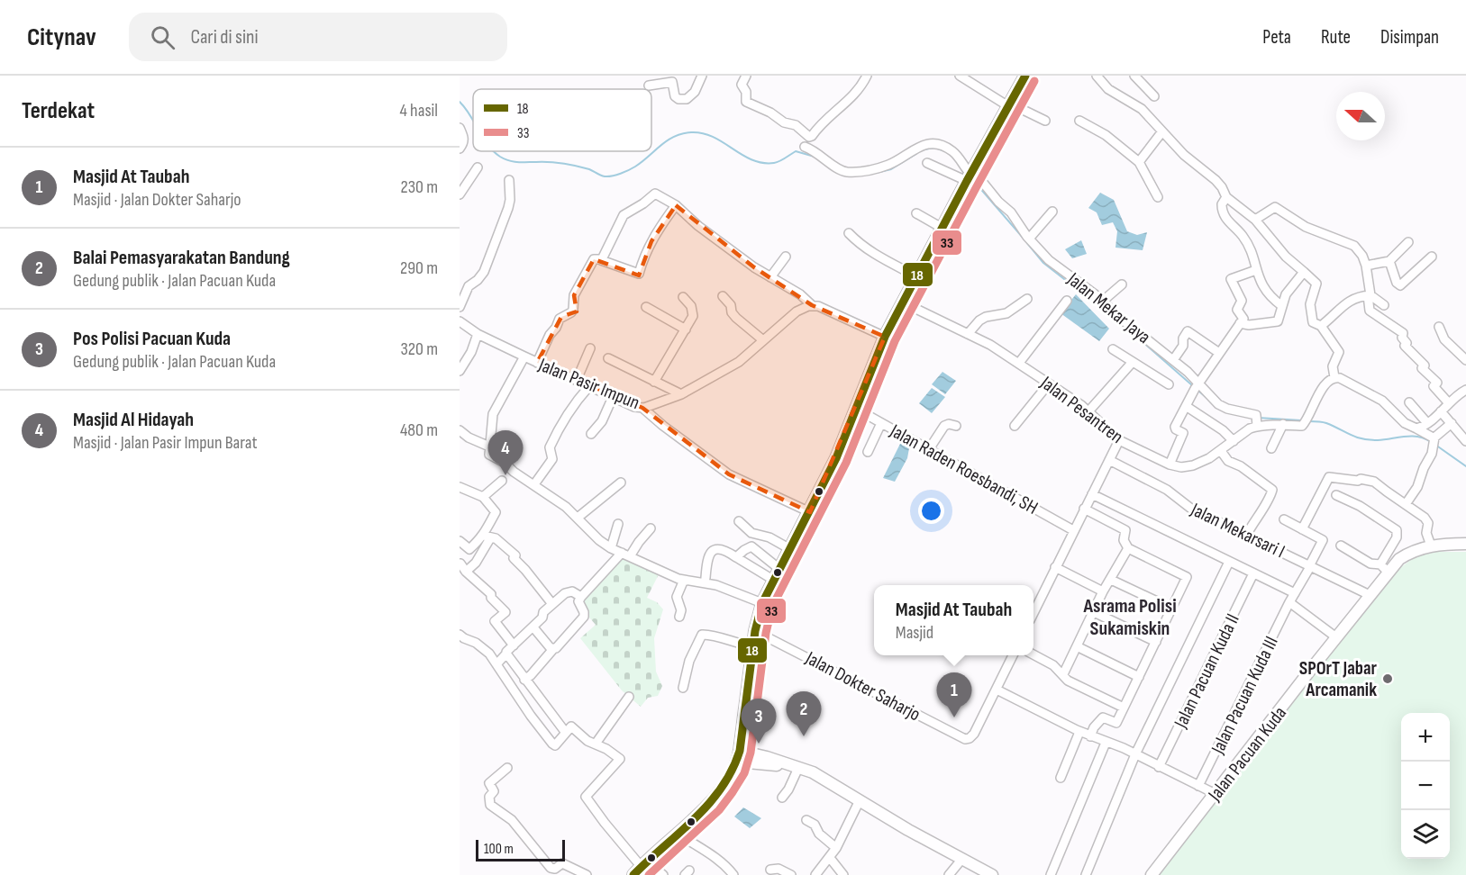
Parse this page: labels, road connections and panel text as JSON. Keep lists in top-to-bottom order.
{
  "streets": {
    "main road": ["Jalan Pacuan Kuda"],
    "street": [
      "Jalan Mekar Jaya",
      "Jalan Pasir Impun",
      "Jalan Pesantren",
      "Jalan Raden Roesbandi, SH",
      "Jalan Mekarsari I",
      "Jalan Pacuan Kuda II",
      "Jalan Dokter Saharjo",
      "Jalan Pacuan Kuda III"
    ]
  },
  "crossings": [
    ["Jalan Mekar Jaya", "Jalan Pesantren"],
    ["Jalan Mekarsari I", "Jalan Pacuan Kuda III"],
    ["Jalan Mekarsari I", "Jalan Pacuan Kuda"]
  ],
  "districts": ["Asrama Polisi Sukamiskin"],
  "places": ["SPOrT Jabar Arcamanik"],
  "lines": ["transit line 18", "transit line 33"],
  "legend": ["18", "33"],
  "scale_bar": "100 m",
  "north": "left",
  "page": {
    "header": "Citynav",
    "search": "Cari di sini",
    "nav": ["Peta", "Rute", "Disimpan"],
    "heading": ["Terdekat", "4 hasil"],
    "list": [
      {
        "mark": "1",
        "name": "Masjid At Taubah",
        "note": "Masjid · Jalan Dokter Saharjo",
        "value": "230 m"
      },
      {
        "mark": "2",
        "name": "Balai Pemasyarakatan Bandung",
        "note": "Gedung publik · Jalan Pacuan Kuda",
        "value": "290 m"
      },
      {
        "mark": "3",
        "name": "Pos Polisi Pacuan Kuda",
        "note": "Gedung publik · Jalan Pacuan Kuda",
        "value": "320 m"
      },
      {
        "mark": "4",
        "name": "Masjid Al Hidayah",
        "note": "Masjid · Jalan Pasir Impun Barat",
        "value": "480 m"
      }
    ],
    "pins": [
      "4",
      "1",
      "2",
      "3"
    ],
    "popup": ["Masjid At Taubah", "Masjid"],
    "map_buttons": ["+", "−"],
    "scale": "100 m"
  }
}
